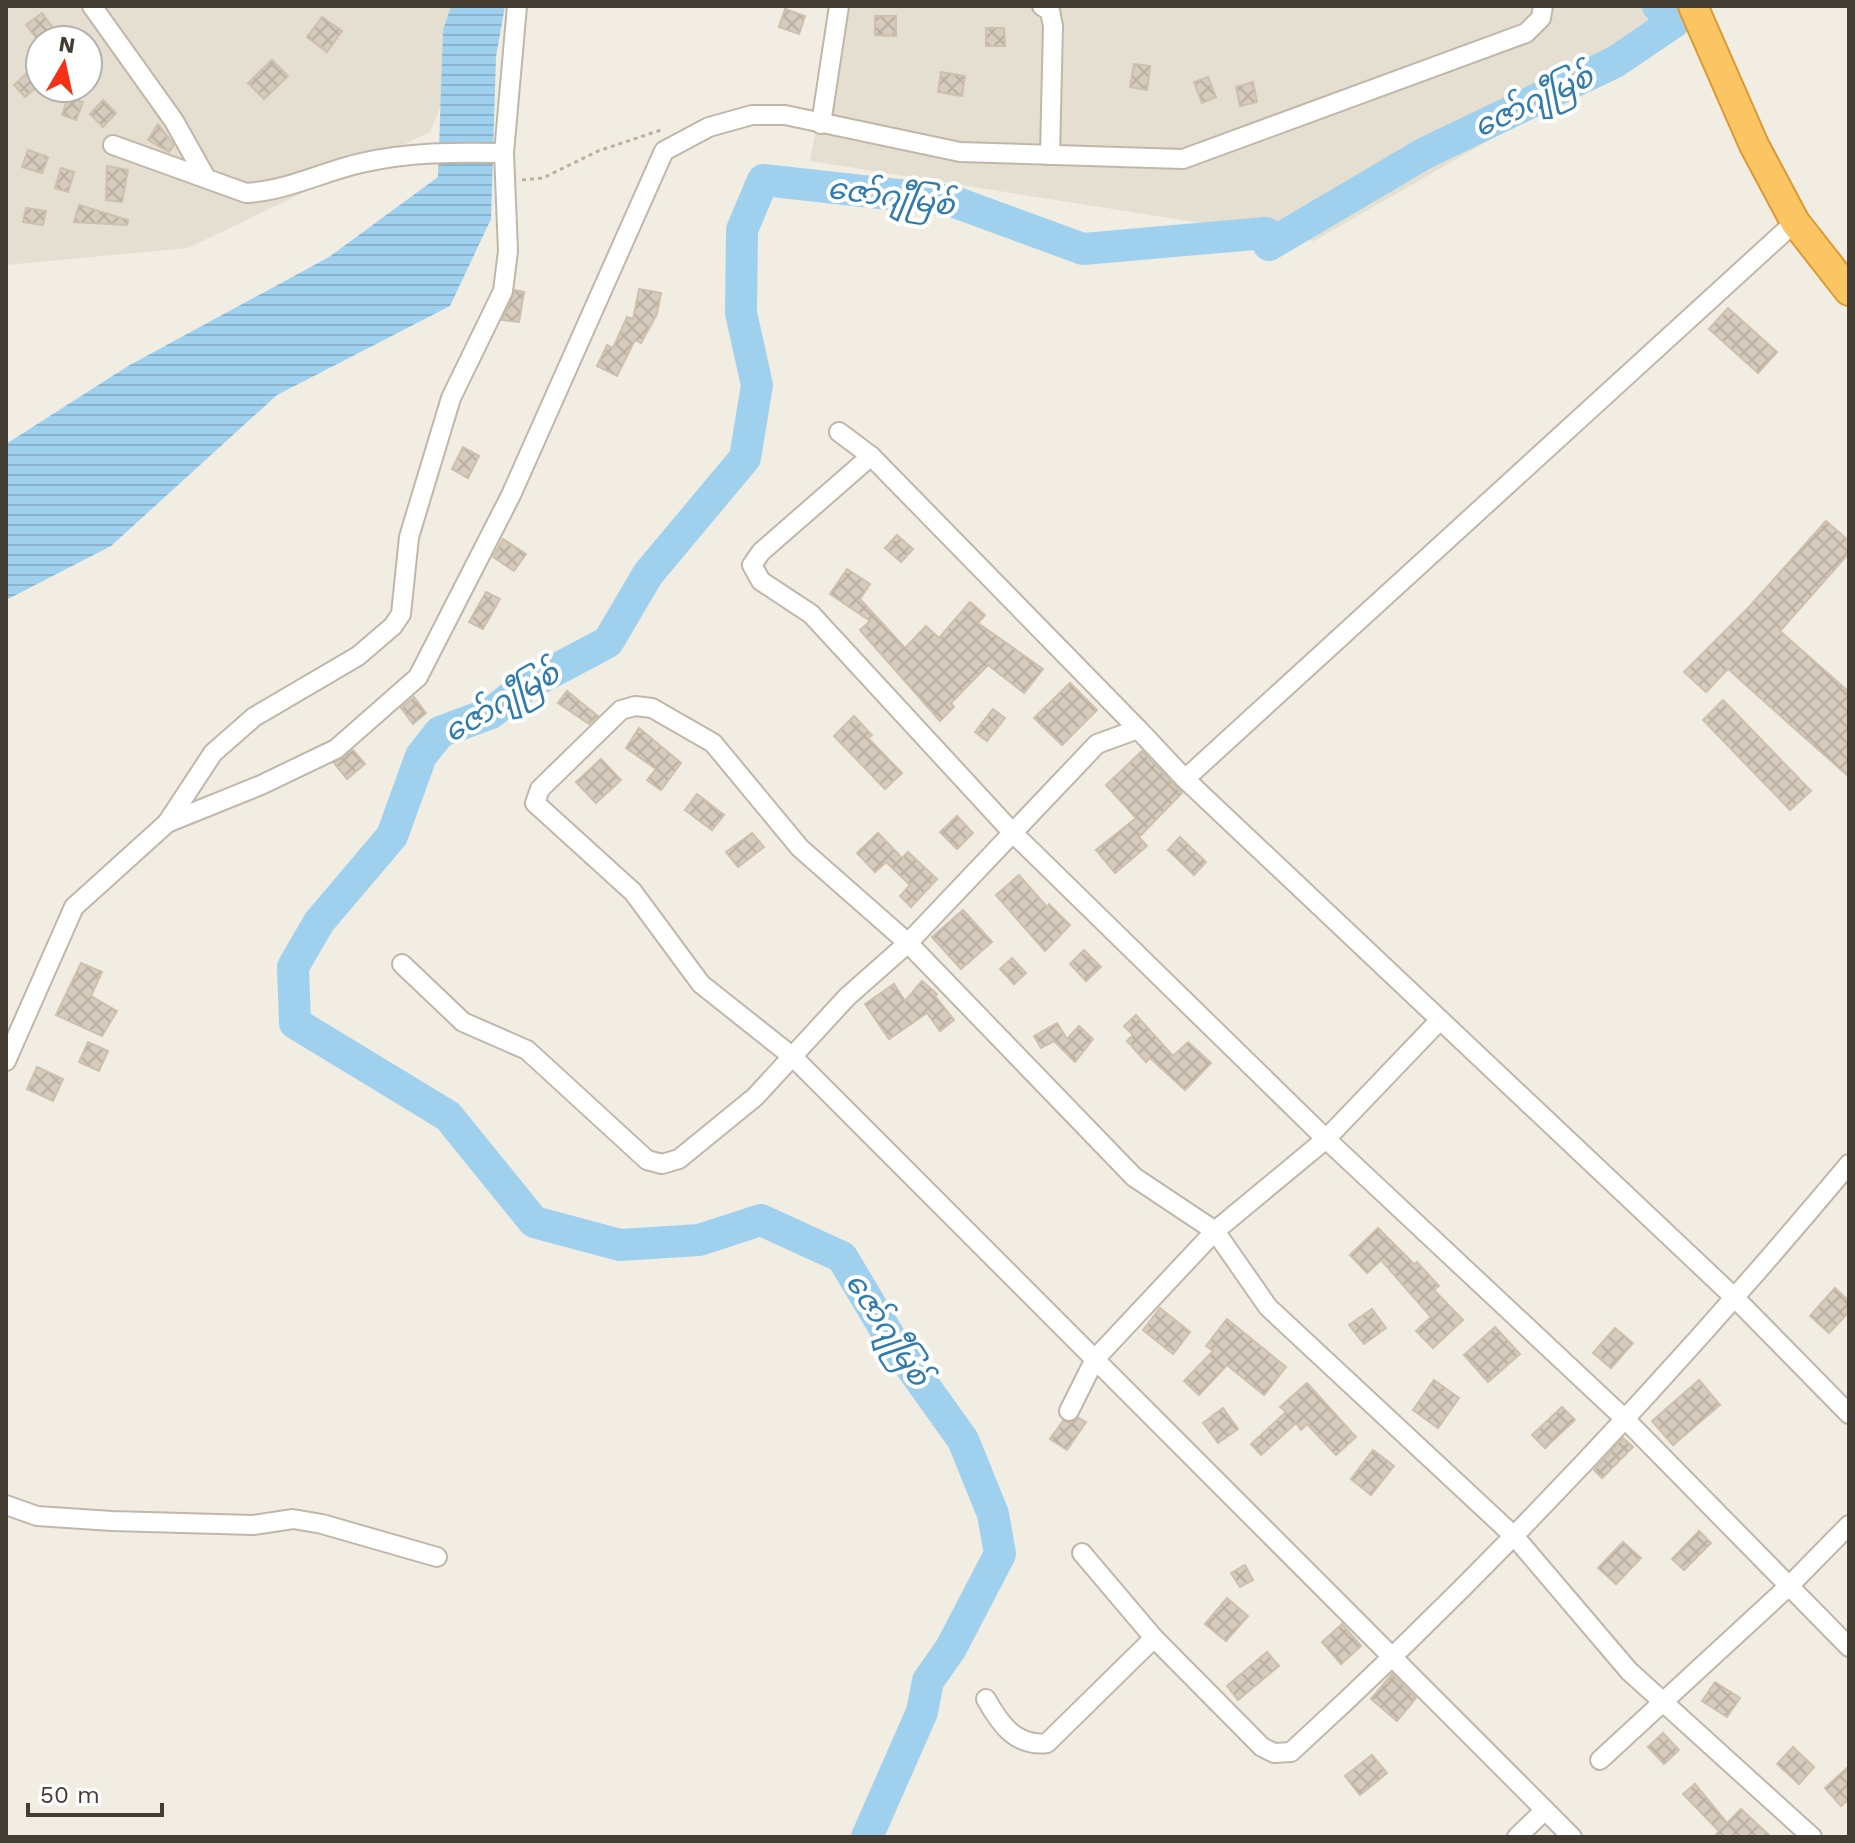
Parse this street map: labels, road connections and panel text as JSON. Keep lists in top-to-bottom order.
{
  "water": ["ဇော်ဂျီမြစ်"],
  "scale_bar": "50 m",
  "north": "top"
}
